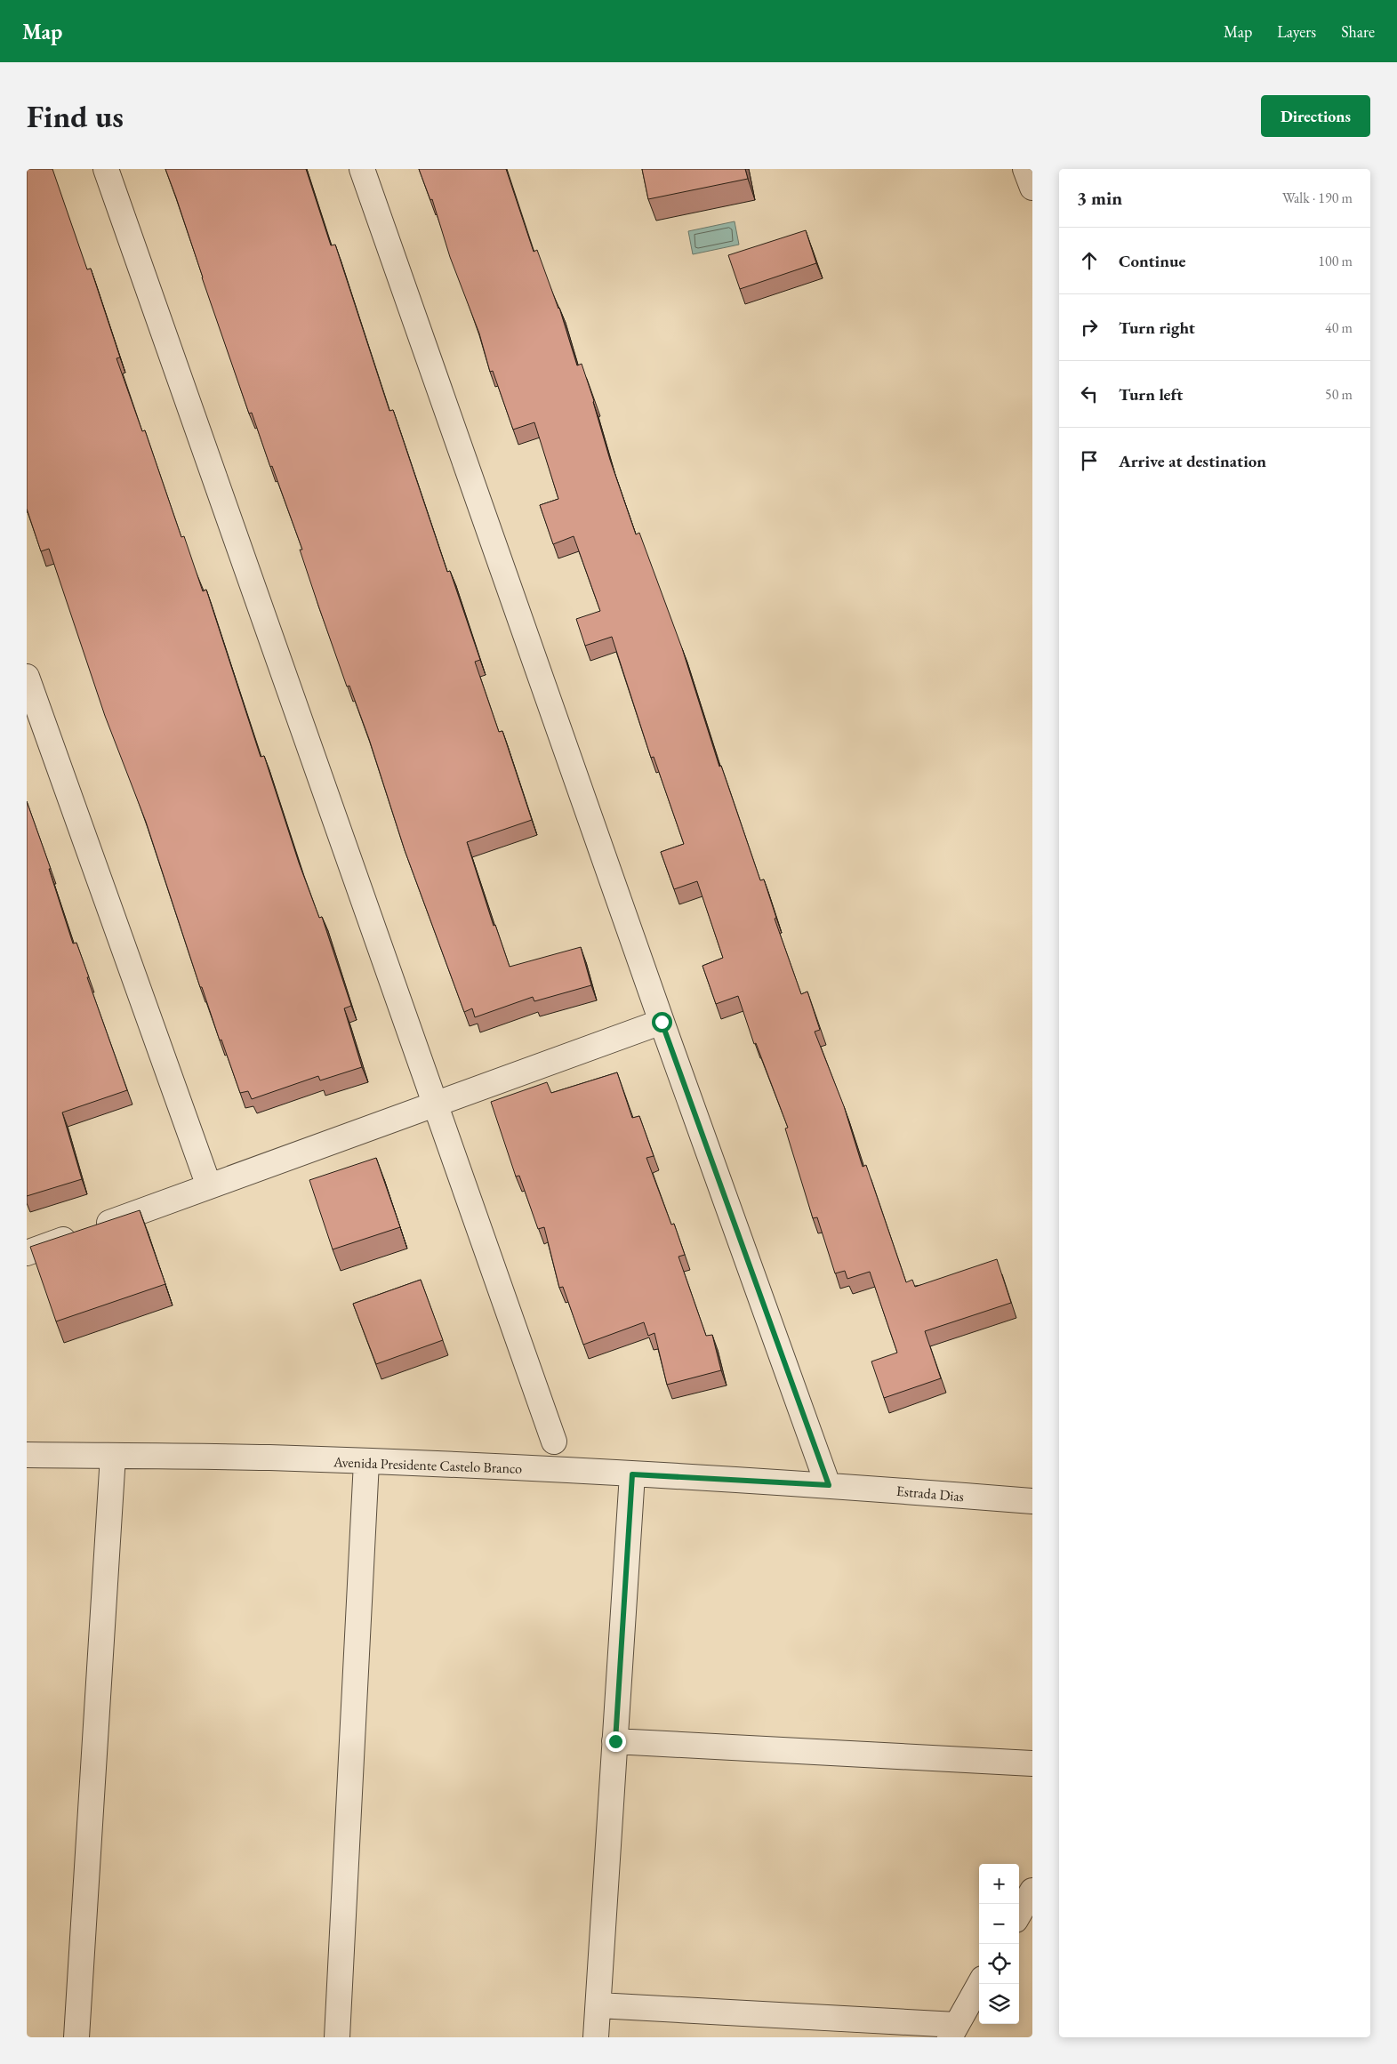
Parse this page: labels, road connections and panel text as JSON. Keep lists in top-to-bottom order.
{
  "streets": {
    "street": ["Avenida Presidente Castelo Branco", "Estrada Dias"]
  },
  "crossings": [
    ["Avenida Presidente Castelo Branco", "Estrada Dias"]
  ],
  "page": {
    "header": "Map",
    "nav": ["Map", "Layers", "Share"],
    "buttons": "Directions",
    "title": "Find us",
    "heading": ["3 min", "Walk · 190 m"],
    "list": [
      ["Continue", "100 m"],
      ["Turn right", "40 m"],
      ["Turn left", "50 m"],
      "Arrive at destination"
    ],
    "map_buttons": ["+", "−"]
  }
}
